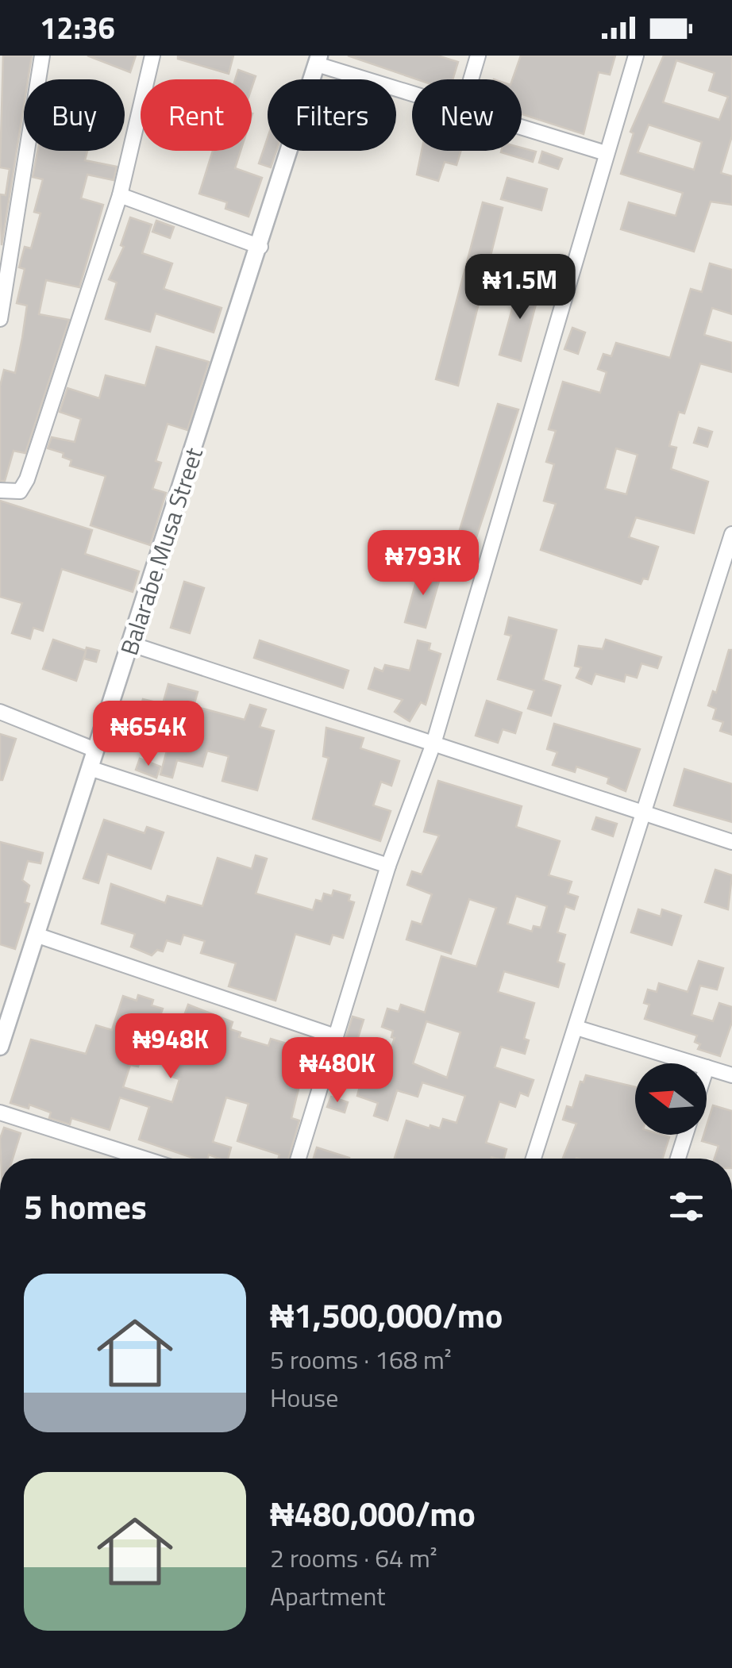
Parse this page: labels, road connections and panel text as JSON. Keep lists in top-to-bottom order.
{
  "streets": {
    "street": ["Balarabe Musa Street"]
  },
  "north": "left",
  "page": {
    "status": "12:36",
    "chip": [
      "Buy",
      "Rent",
      "Filters",
      "New"
    ],
    "price": [
      "₦1.5M",
      "₦793K",
      "₦654K",
      "₦948K",
      "₦480K"
    ],
    "heading": "5 homes",
    "list": [
      {
        "name": "₦1,500,000/mo",
        "note": "5 rooms · 168 m² · House"
      },
      {
        "name": "₦480,000/mo",
        "note": "2 rooms · 64 m² · Apartment"
      }
    ]
  }
}
